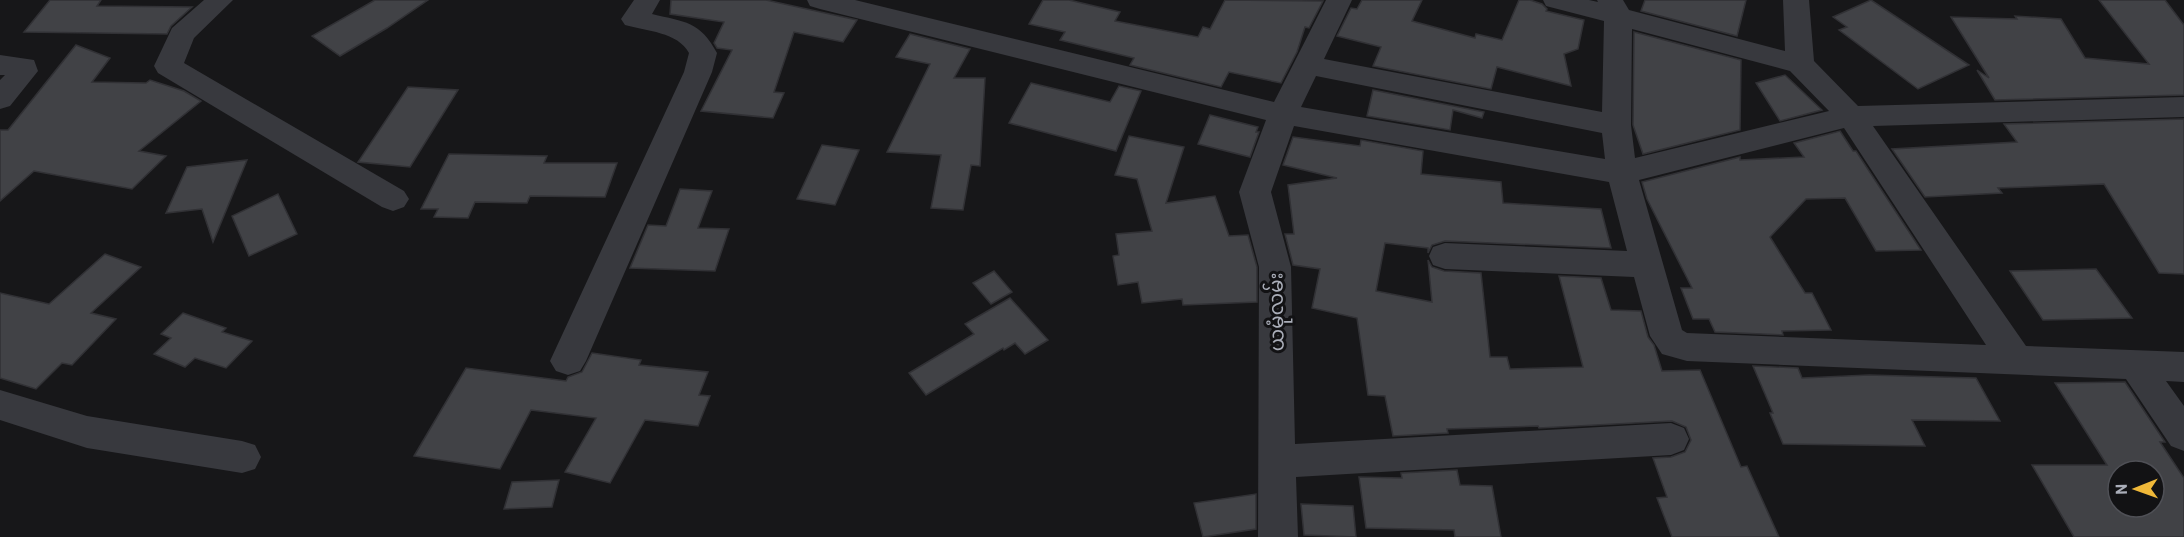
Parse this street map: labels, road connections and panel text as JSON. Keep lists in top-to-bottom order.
{
  "streets": {
    "street": ["ယမုံလမ်း"]
  },
  "north": "left"
}
